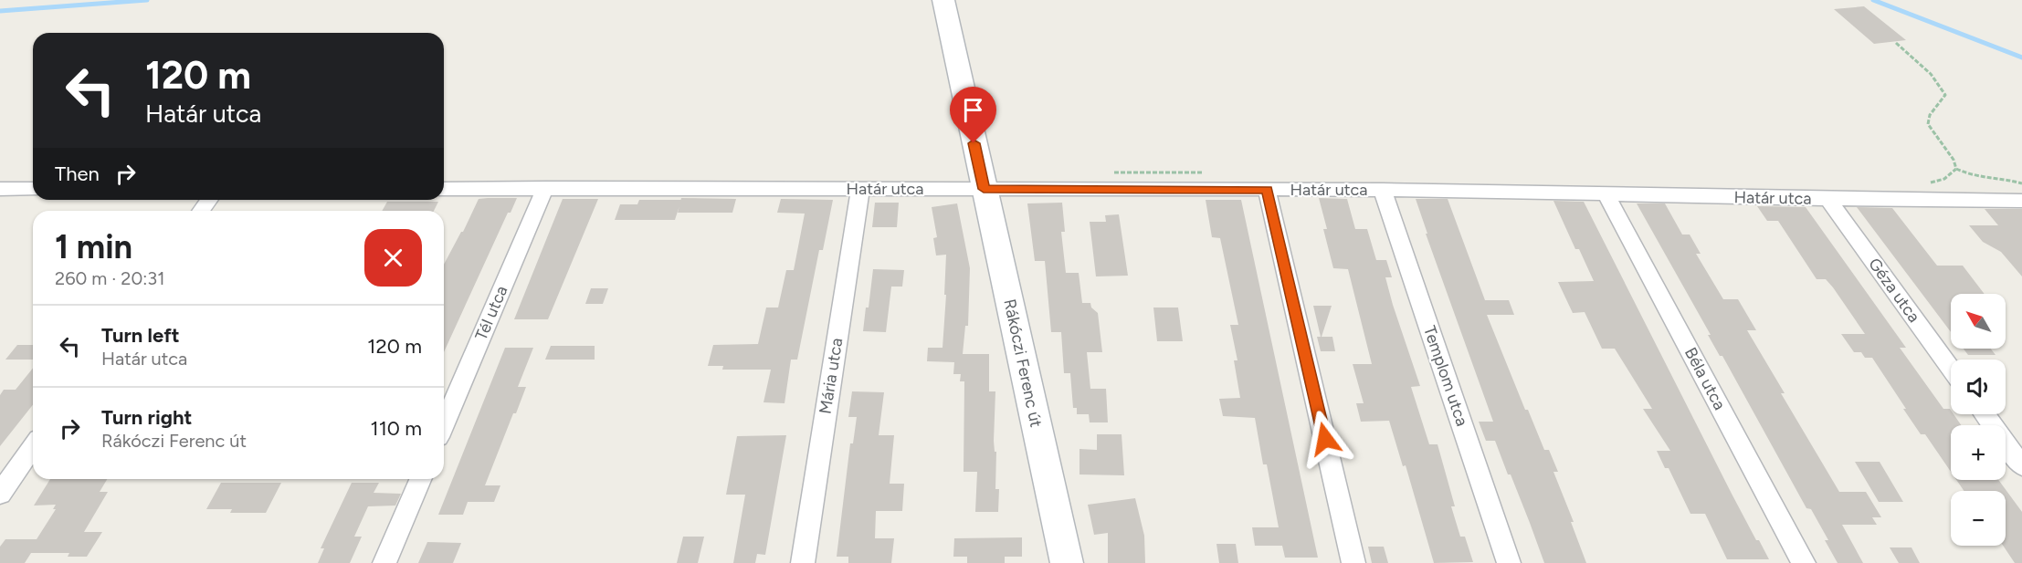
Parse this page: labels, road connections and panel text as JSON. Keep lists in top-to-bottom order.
{
  "streets": {
    "street": [
      "Határ utca",
      "Géza utca",
      "Tél utca",
      "Rákóczi Ferenc út",
      "Mária utca",
      "Templom utca",
      "Béla utca"
    ]
  },
  "crossings": [
    ["Határ utca", "Géza utca"],
    ["Határ utca", "Tél utca"],
    ["Határ utca", "Rákóczi Ferenc út"],
    ["Határ utca", "Mária utca"],
    ["Határ utca", "Templom utca"],
    ["Határ utca", "Béla utca"]
  ],
  "north": "top left",
  "page": {
    "turn": ["120 m", "Határ utca"],
    "then": "Then",
    "heading": ["1 min", "260 m · 20:31"],
    "map_buttons": ["+", "−"],
    "list": [
      {
        "name": "Turn left",
        "note": "Határ utca",
        "value": "120 m"
      },
      {
        "name": "Turn right",
        "note": "Rákóczi Ferenc út",
        "value": "110 m"
      }
    ]
  }
}
